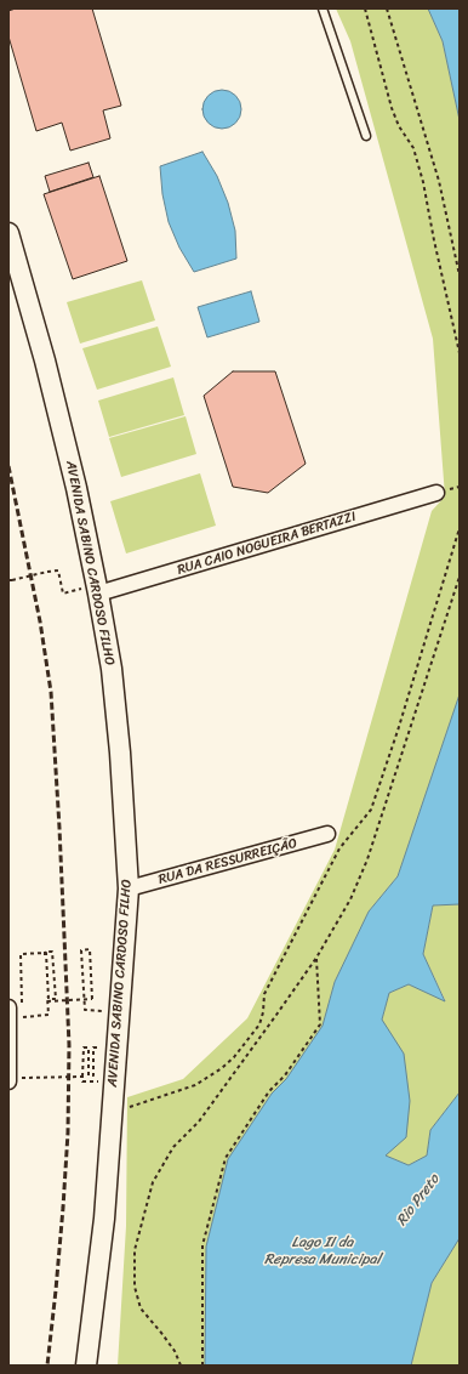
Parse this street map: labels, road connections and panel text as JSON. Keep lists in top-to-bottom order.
{
  "streets": {
    "main road": ["AVENIDA SABINO CARDOSO FILHO"],
    "street": ["RUA CAIO NOGUEIRA BERTAZZI", "RUA DA RESSURREIÇÃO"]
  },
  "crossings": [
    ["RUA CAIO NOGUEIRA BERTAZZI", "AVENIDA SABINO CARDOSO FILHO"],
    ["AVENIDA SABINO CARDOSO FILHO", "RUA DA RESSURREIÇÃO"]
  ],
  "water": ["Rio Preto", "Lago II da Represa Municipal"]
}
